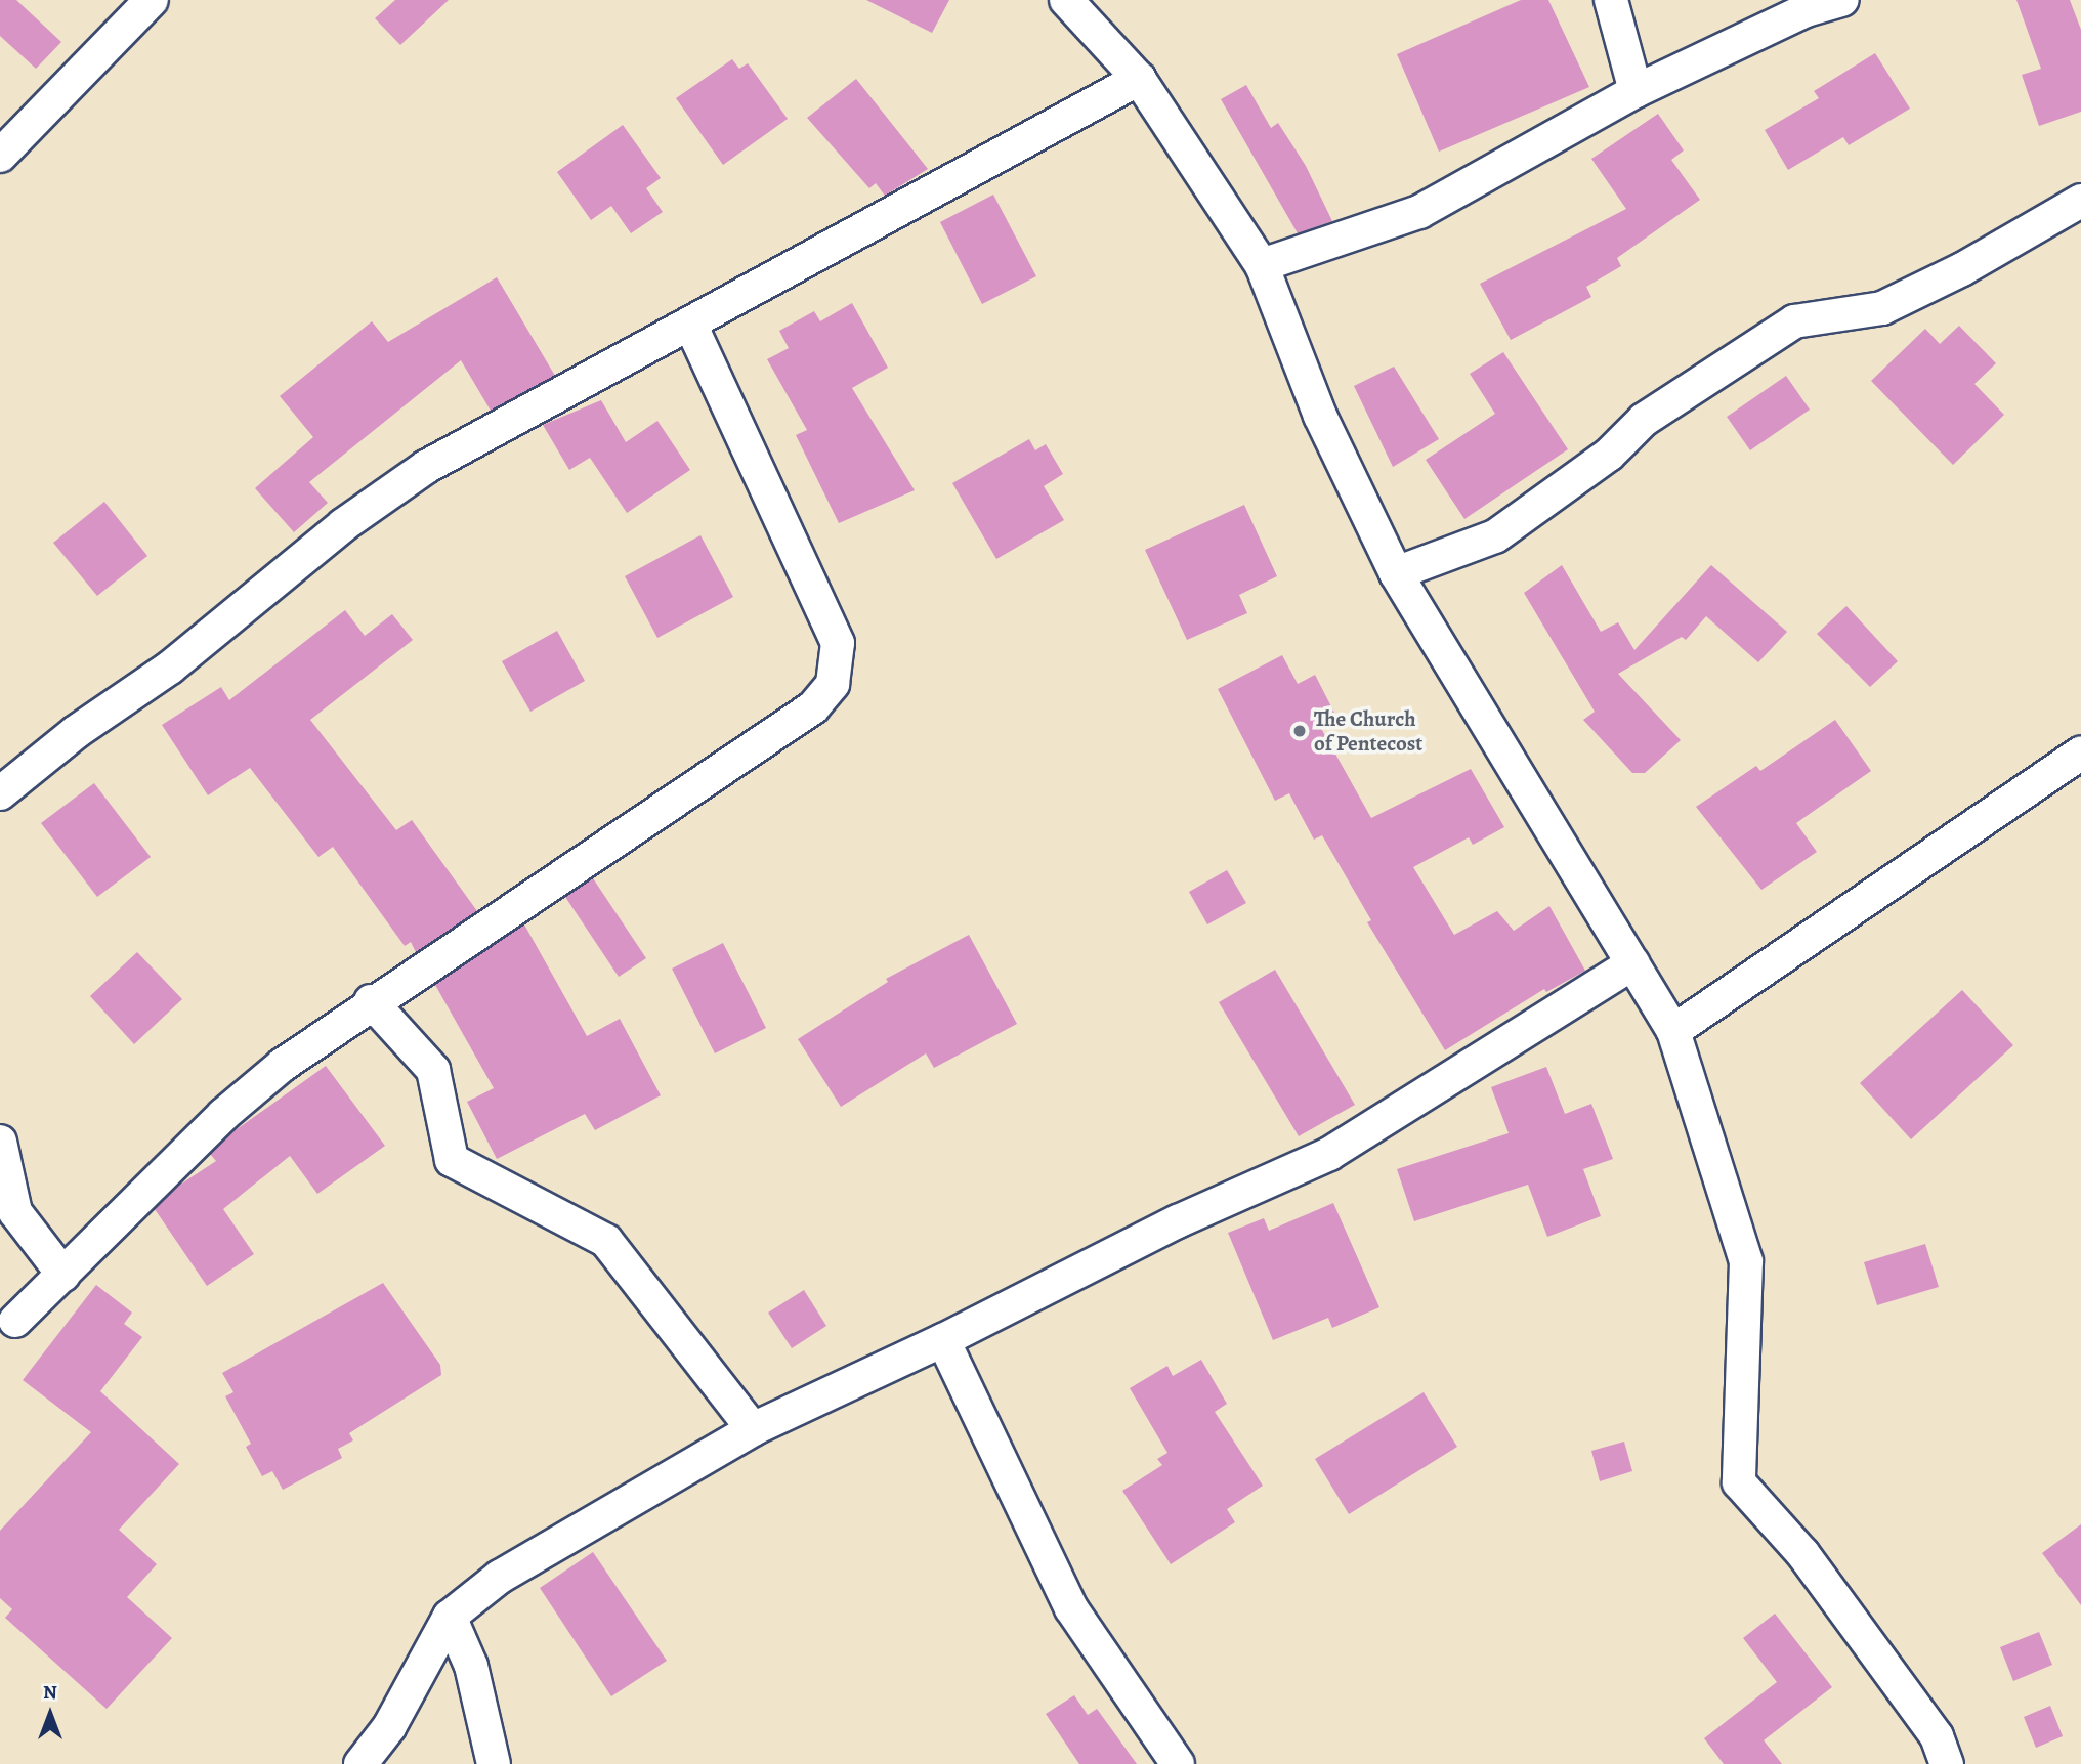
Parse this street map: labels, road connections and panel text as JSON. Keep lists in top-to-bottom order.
{
  "places": ["The Church of Pentecost"],
  "north": "top"
}
